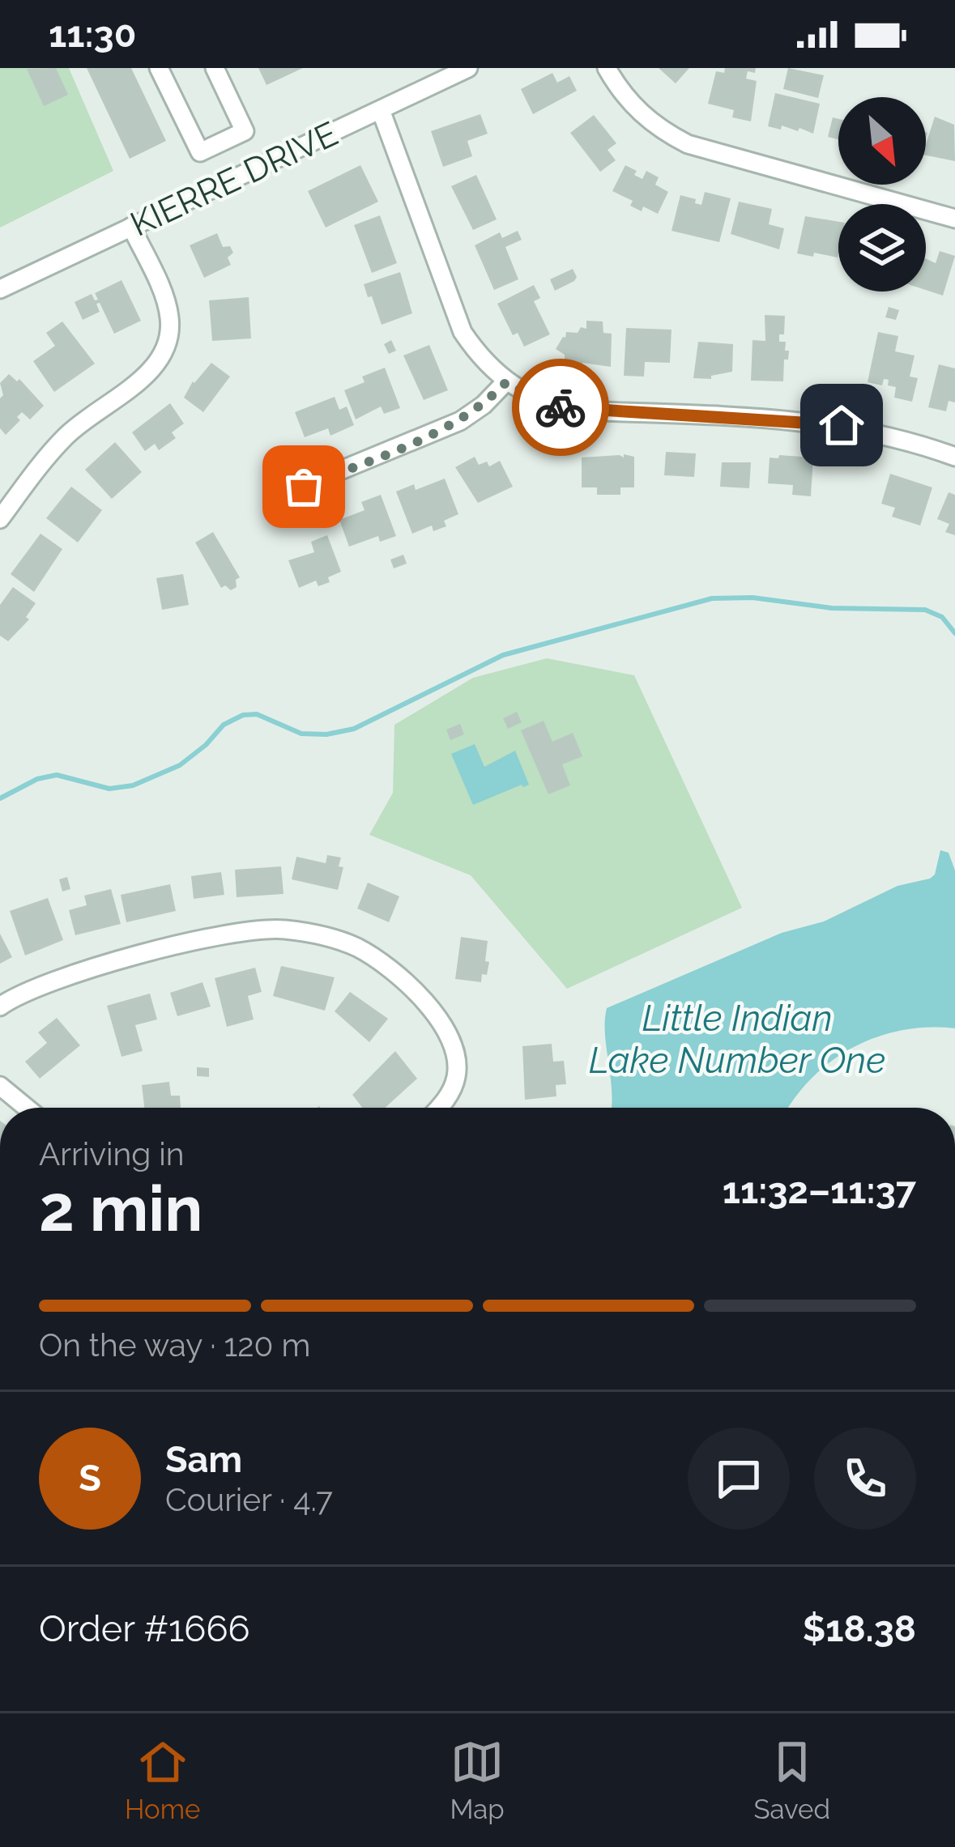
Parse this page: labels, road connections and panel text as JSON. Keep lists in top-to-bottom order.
{
  "streets": {
    "street": ["KIERRE DRIVE"]
  },
  "water": ["Little Indian Lake Number One"],
  "north": "bottom right",
  "page": {
    "status": "11:30",
    "heading": ["2 min", "Arriving in", "11:32–11:37"],
    "panel": [
      "Sam",
      "Courier · 4.7",
      "Order #1666",
      "$18.38"
    ],
    "bar": "On the way · 120 m",
    "round": "S",
    "tabs": ["Home", "Map", "Saved"]
  }
}
